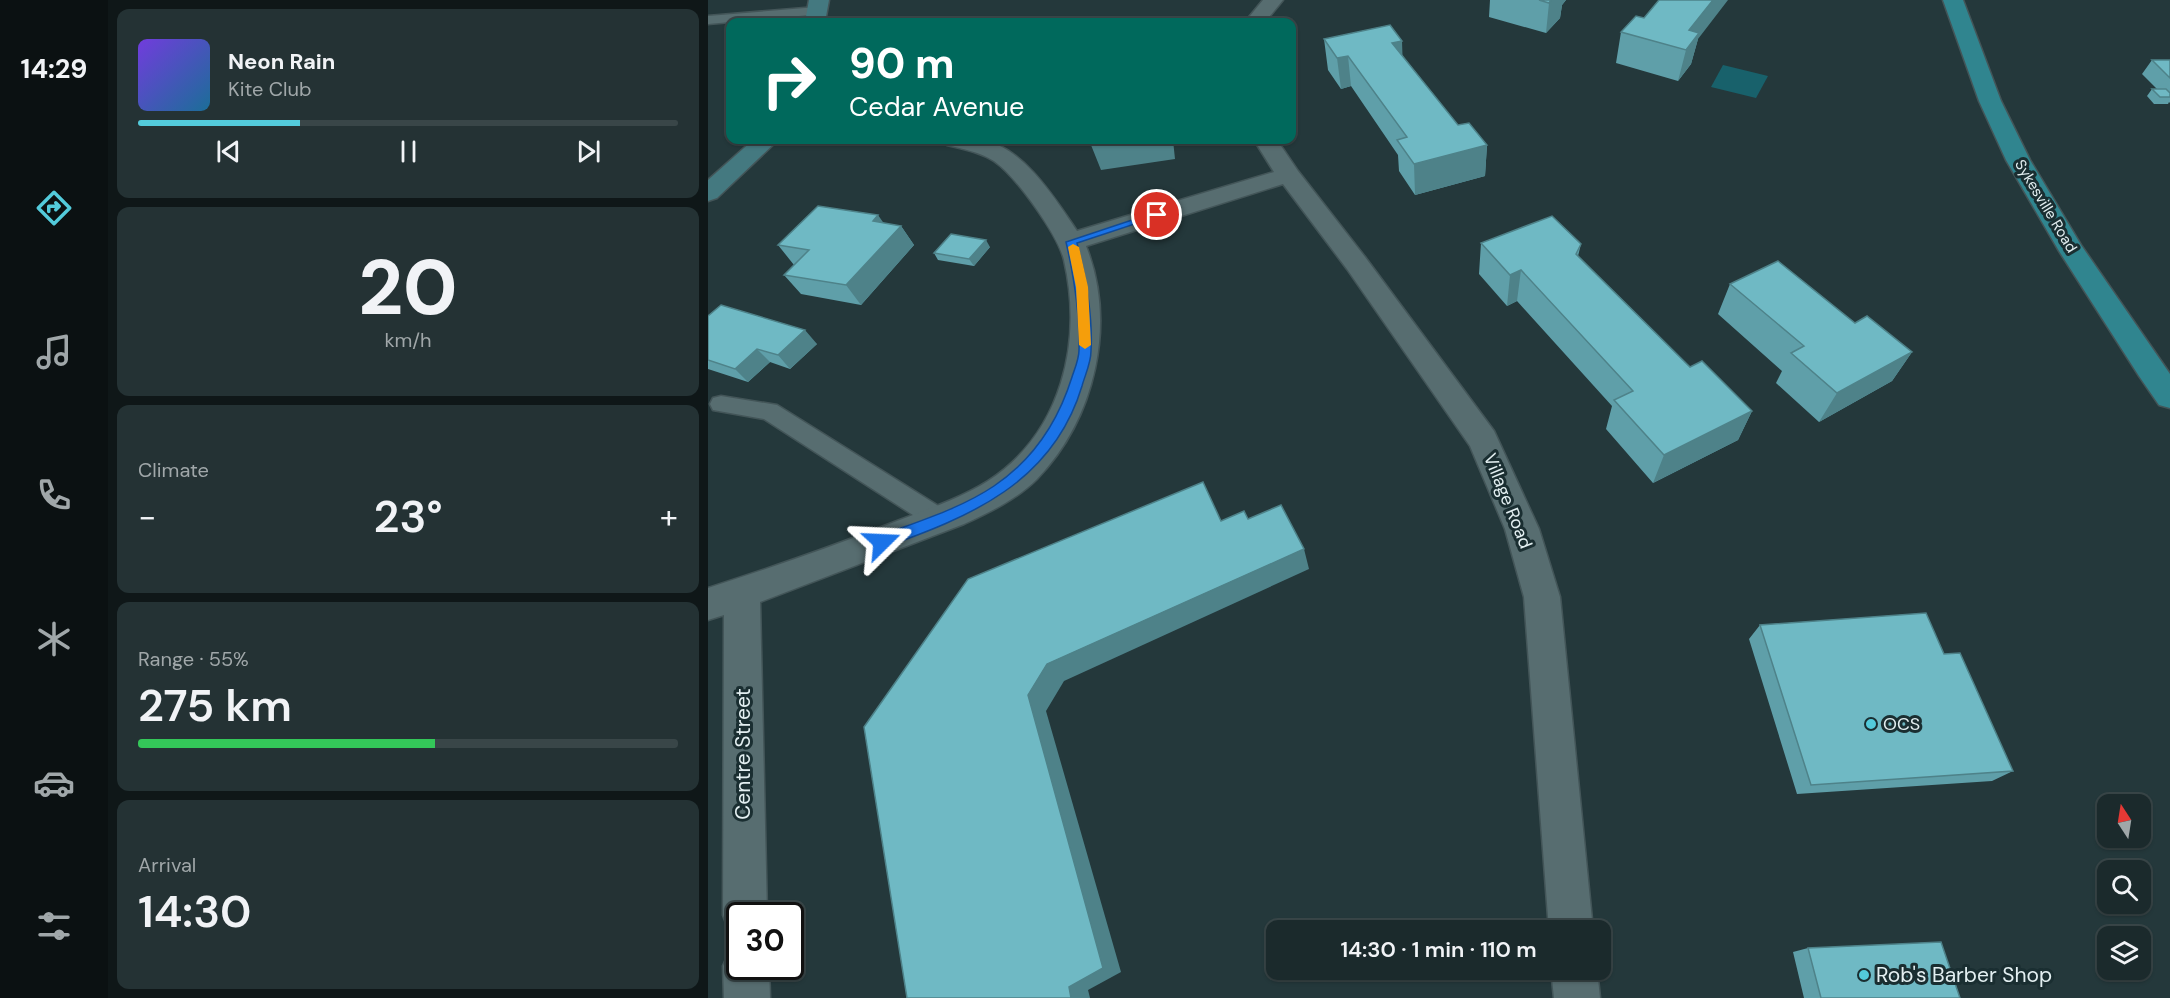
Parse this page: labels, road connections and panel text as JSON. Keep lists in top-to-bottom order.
{
  "streets": {
    "main road": ["Sykesville Road"],
    "street": ["Village Road", "Centre Street"]
  },
  "places": ["OCS", "Rob's Barber Shop"],
  "north": "top",
  "page": {
    "tabs": "14:29",
    "turn": ["90 m", "Cedar Avenue"],
    "song": ["Neon Rain", "Kite Club"],
    "tile": [
      ["20", "km/h"],
      "Climate",
      ["Range · 55%", "275 km"],
      ["Arrival", "14:30"]
    ],
    "heat": ["−", "23°", "+"],
    "limit": "30",
    "trip": "14:30 · 1 min · 110 m"
  }
}
